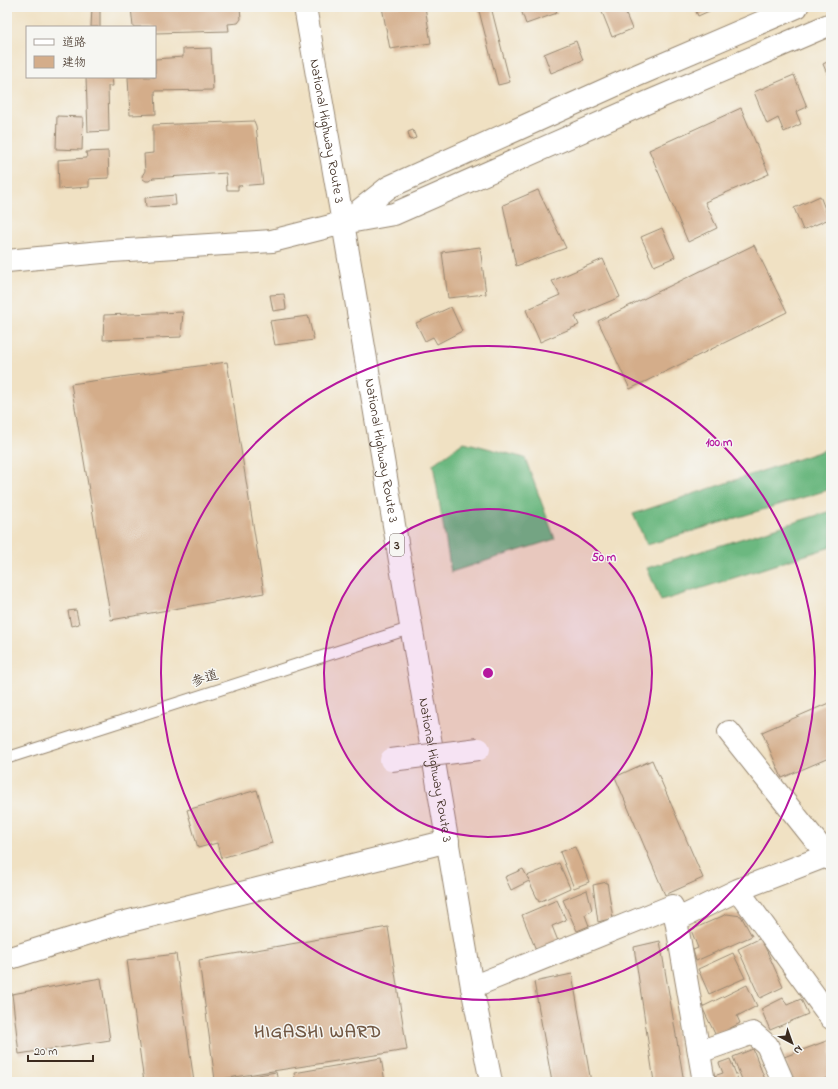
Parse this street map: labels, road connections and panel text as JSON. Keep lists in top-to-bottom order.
{
  "streets": {
    "main road": ["National Highway Route 3", "3"],
    "lane": ["参道"]
  },
  "crossings": [
    ["National Highway Route 3", "参道"]
  ],
  "districts": ["HIGASHI WARD"],
  "legend": ["道路", "建物"],
  "scale_bar": "20 m",
  "north": "bottom right",
  "rings": ["100 m", "50 m"]
}
